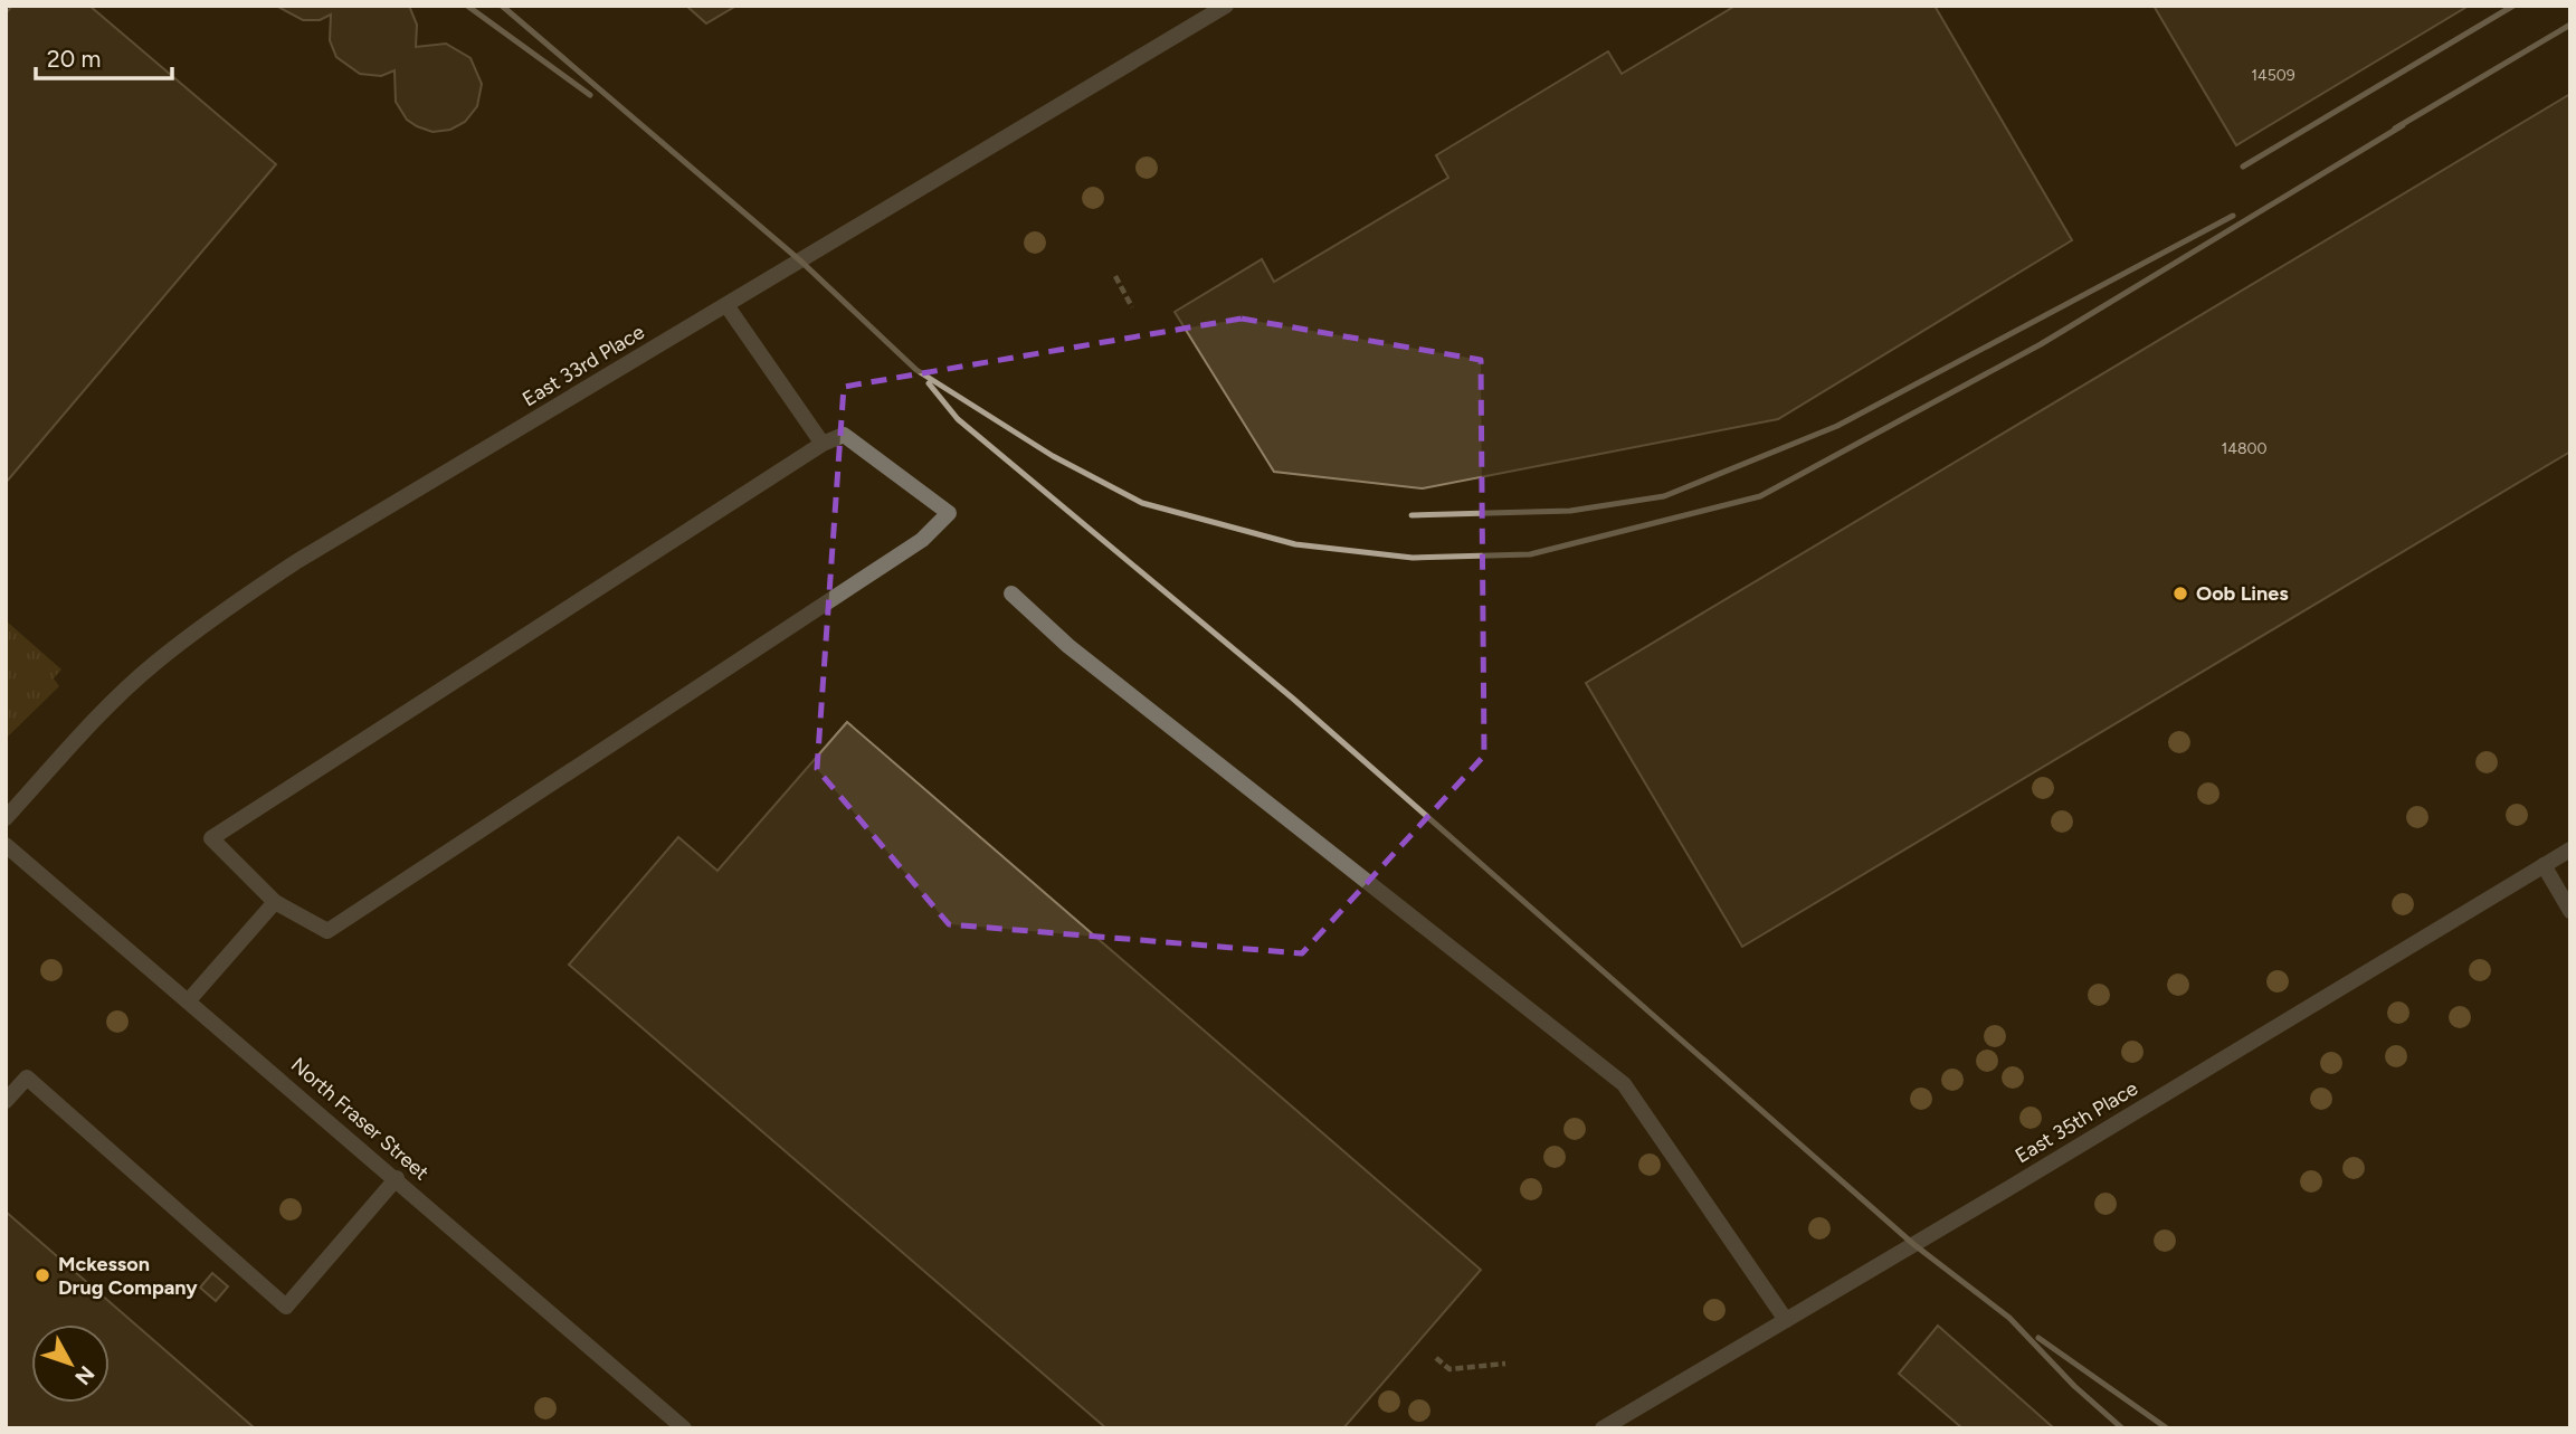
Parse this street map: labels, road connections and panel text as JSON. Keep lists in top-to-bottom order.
{
  "streets": {
    "street": ["East 33rd Place", "North Fraser Street", "East 35th Place"]
  },
  "places": ["Oob Lines", "Mckesson Drug Company"],
  "house_numbers": ["14509", "14800"],
  "scale_bar": "20 m",
  "north": "bottom right"
}
